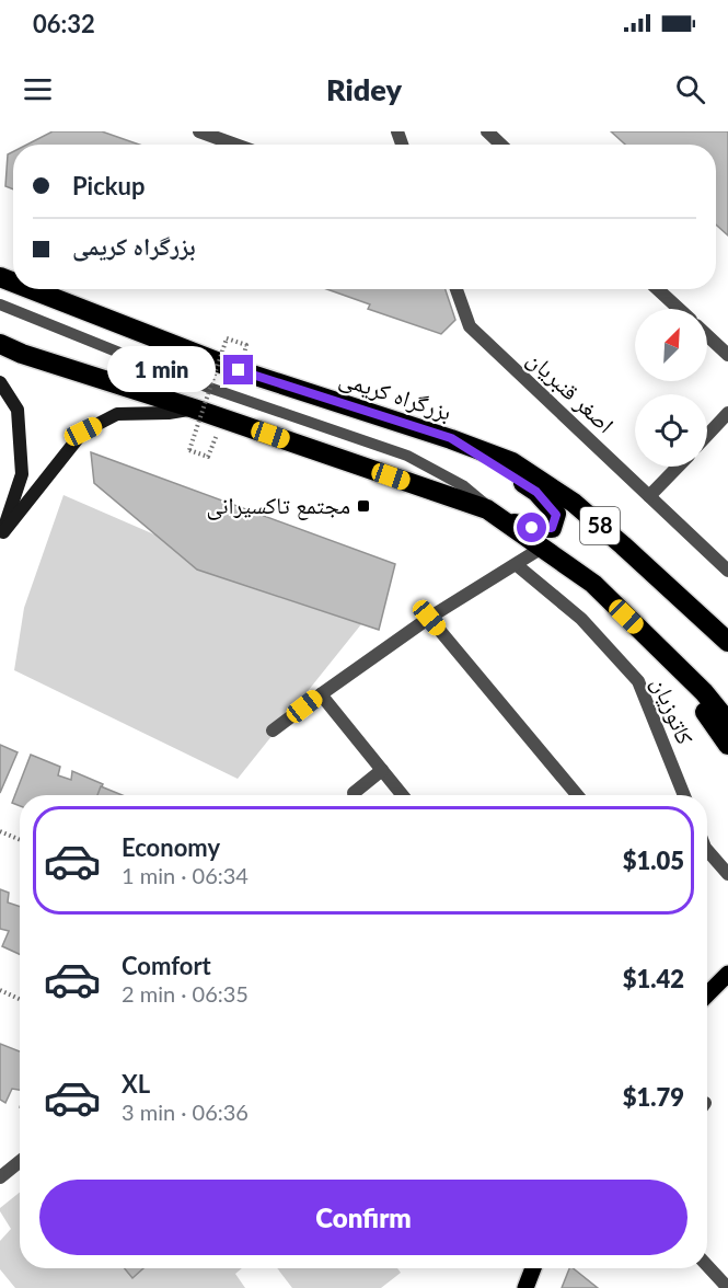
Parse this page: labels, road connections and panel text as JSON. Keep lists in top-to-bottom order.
{
  "streets": {
    "highway": ["بزرگراه کریمی", "58"],
    "street": ["اصغر قنبریان", "کاتوزیان"]
  },
  "places": {
    "transit": ["مجتمع تاکسیرانی"]
  },
  "north": "top right",
  "page": {
    "status": "06:32",
    "header": "Ridey",
    "banner": ["Pickup", "بزرگراه کریمی"],
    "bubble": "1 min",
    "list": [
      {
        "name": "Economy",
        "note": "1 min · 06:34",
        "value": "$1.05"
      },
      {
        "name": "Comfort",
        "note": "2 min · 06:35",
        "value": "$1.42"
      },
      {
        "name": "XL",
        "note": "3 min · 06:36",
        "value": "$1.79"
      }
    ],
    "buttons": "Confirm"
  }
}
